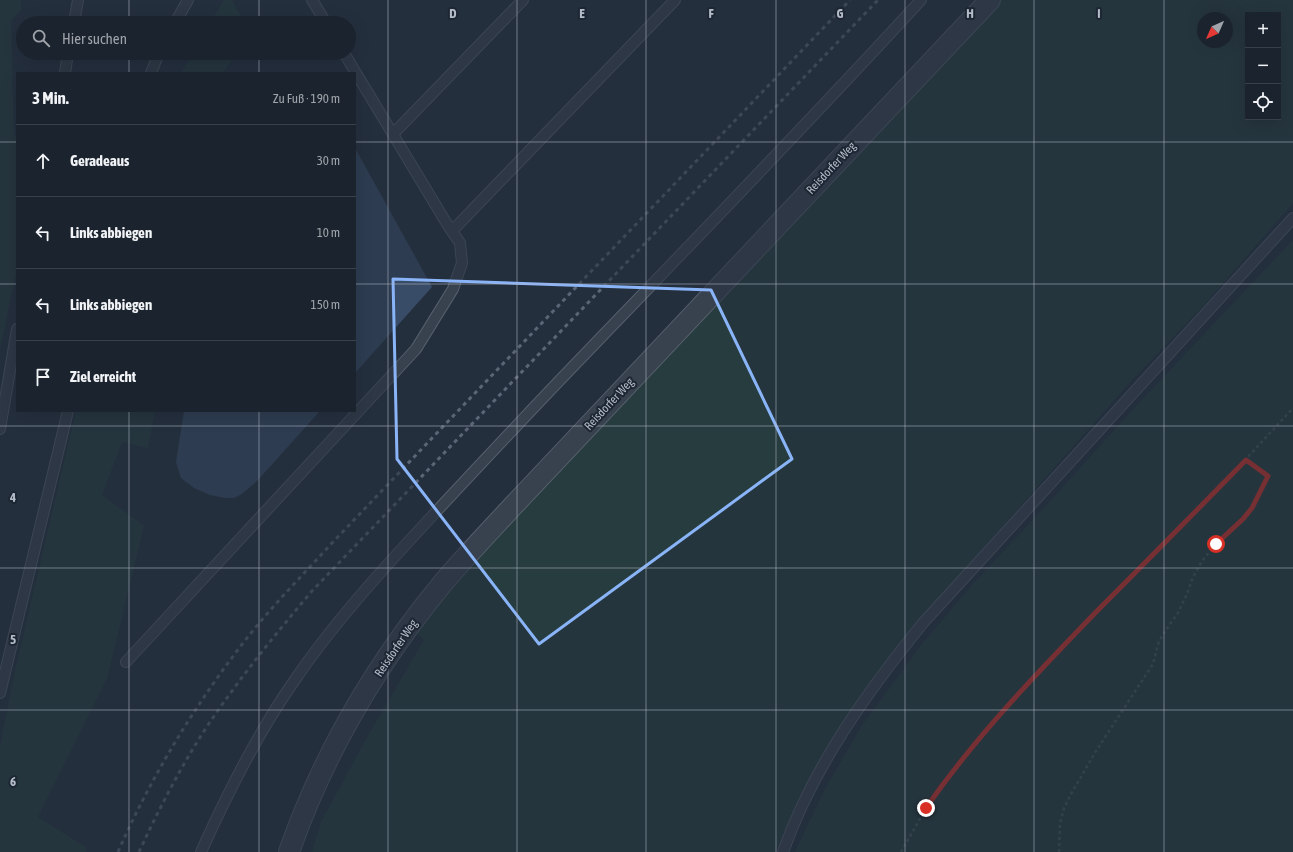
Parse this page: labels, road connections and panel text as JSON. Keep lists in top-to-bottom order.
{
  "streets": {
    "street": ["Reisdorfer Weg"]
  },
  "north": "bottom left",
  "page": {
    "map_buttons": ["+", "−"],
    "search": "Hier suchen",
    "heading": ["3 Min.", "Zu Fuß · 190 m"],
    "list": [
      ["Geradeaus", "30 m"],
      ["Links abbiegen", "10 m"],
      ["Links abbiegen", "150 m"],
      "Ziel erreicht"
    ]
  },
  "grid": {
    "columns": [
      "D",
      "E",
      "F",
      "G",
      "H",
      "I"
    ],
    "rows": ["4", "5", "6"]
  }
}
